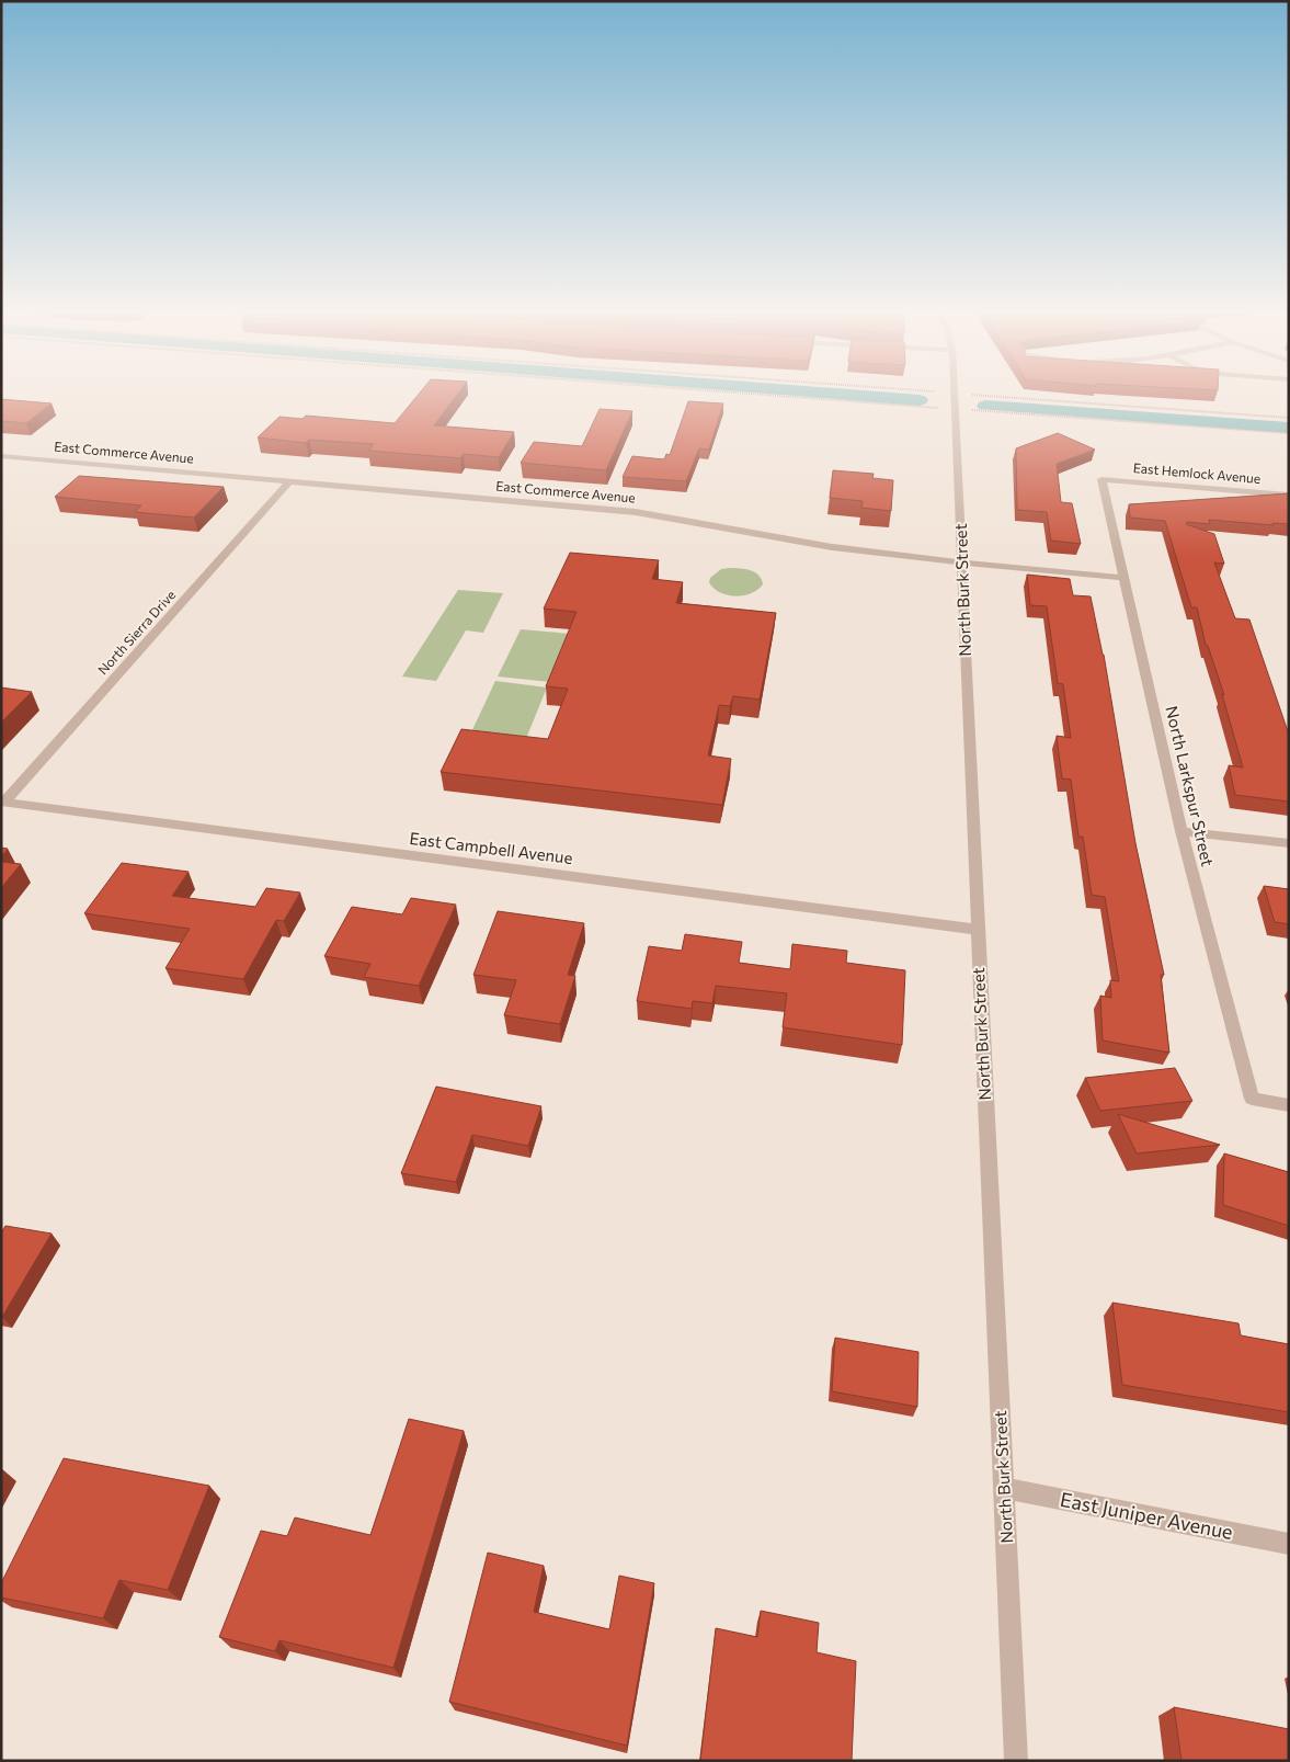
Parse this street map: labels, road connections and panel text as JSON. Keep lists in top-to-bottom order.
{
  "streets": {
    "street": [
      "East Commerce Avenue",
      "East Hemlock Avenue",
      "North Burk Street",
      "North Sierra Drive",
      "North Larkspur Street",
      "East Campbell Avenue",
      "East Juniper Avenue"
    ]
  },
  "crossings": [
    ["East Commerce Avenue", "North Burk Street"],
    ["East Commerce Avenue", "North Sierra Drive"],
    ["East Commerce Avenue", "North Larkspur Street"],
    ["East Hemlock Avenue", "North Larkspur Street"],
    ["North Burk Street", "East Campbell Avenue"],
    ["North Burk Street", "East Juniper Avenue"],
    ["North Sierra Drive", "East Campbell Avenue"]
  ]
}
